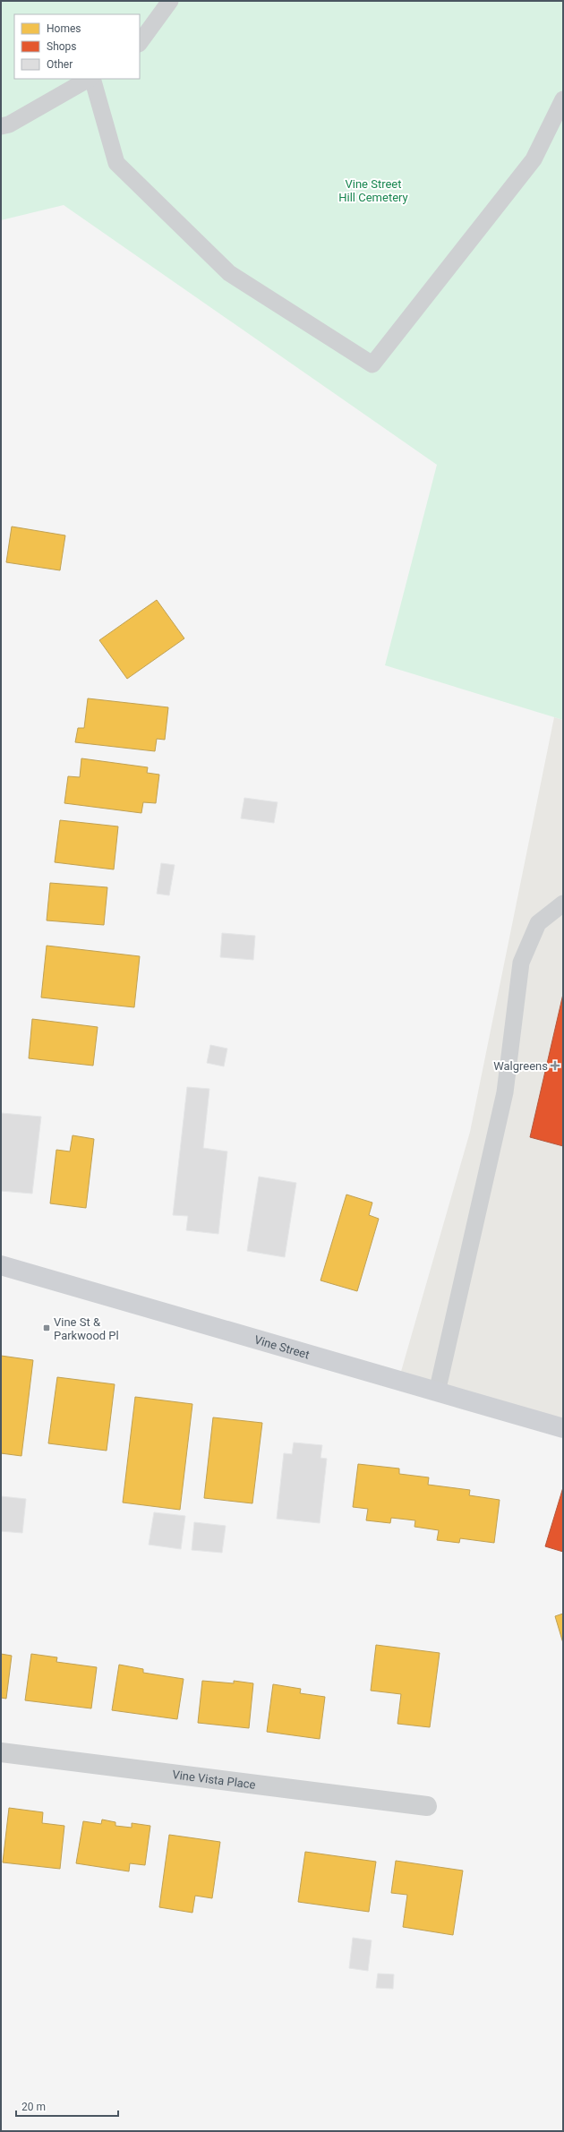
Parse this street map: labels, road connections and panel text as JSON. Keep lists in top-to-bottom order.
{
  "streets": {
    "main road": ["Vine Street"],
    "street": ["Vine Vista Place"]
  },
  "parks": ["Vine Street Hill Cemetery"],
  "places": {
    "health": ["Walgreens"],
    "transit": ["Vine St & Parkwood Pl"]
  },
  "legend": ["Homes", "Shops", "Other"],
  "scale_bar": "20 m"
}
